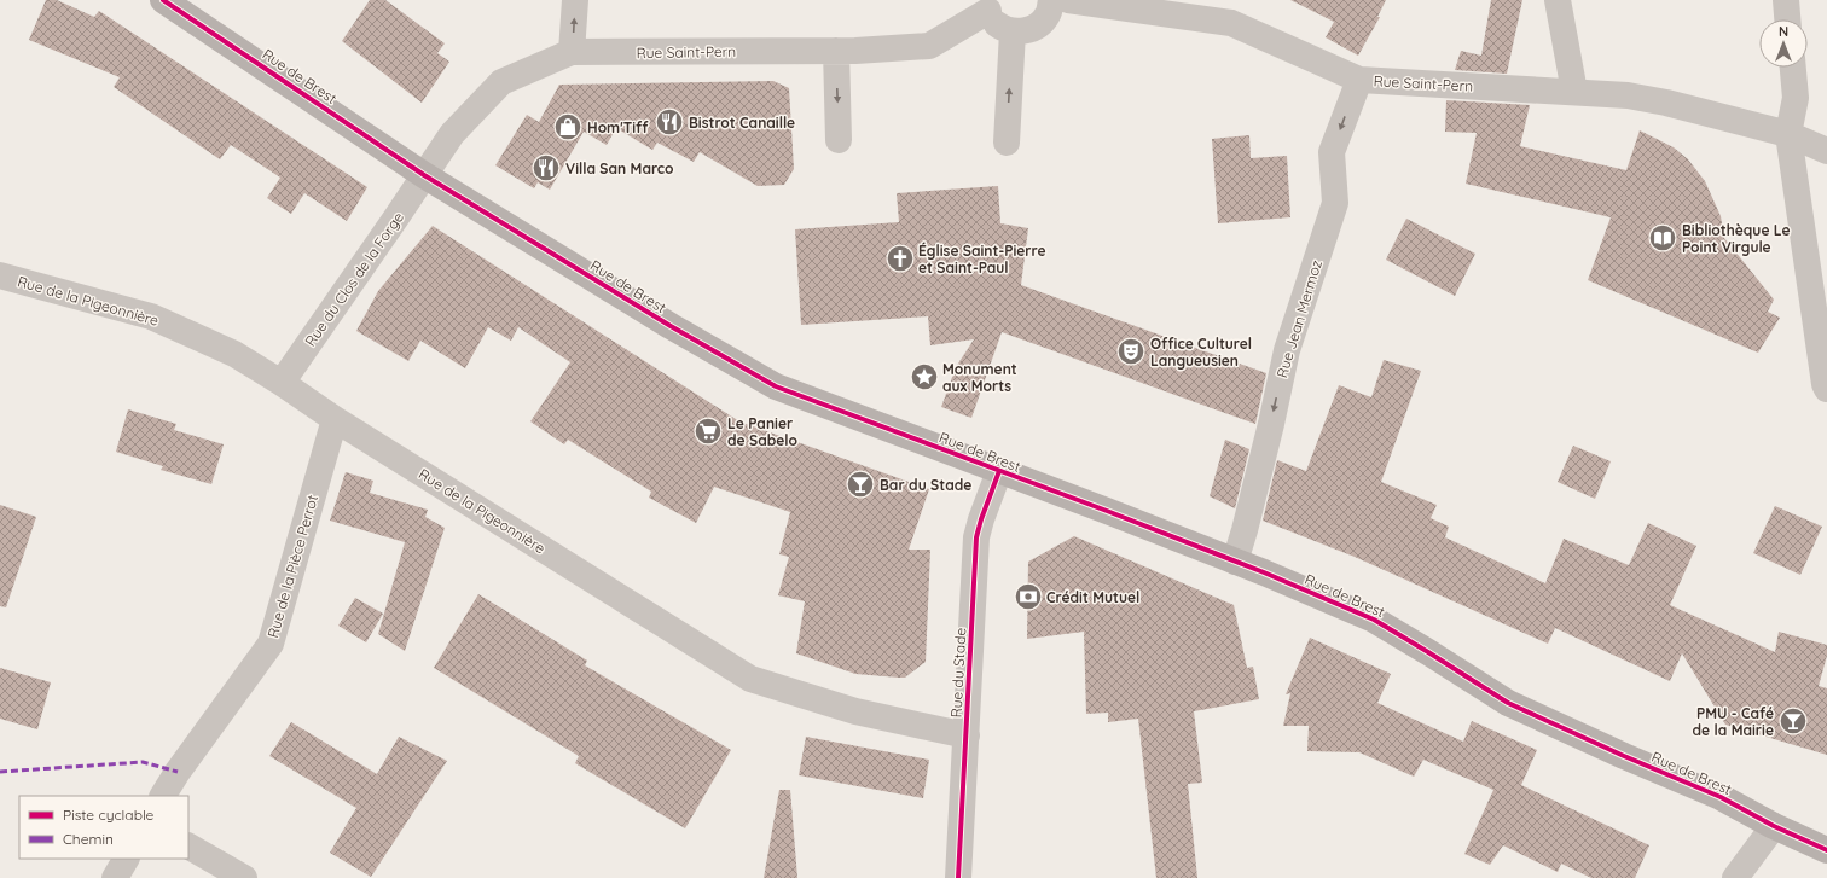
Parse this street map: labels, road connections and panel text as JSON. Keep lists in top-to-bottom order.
{
  "streets": {
    "main road": ["Rue de Brest"],
    "street": [
      "Rue Saint-Pern",
      "Rue du Clos de la Forge",
      "Rue de la Pigeonnière",
      "Rue Jean Mermoz",
      "Rue de la Pièce Perrot",
      "Rue du Stade"
    ]
  },
  "crossings": [
    ["Rue Saint-Pern", "Rue de Brest"],
    ["Rue Saint-Pern", "Rue du Clos de la Forge"],
    ["Rue Saint-Pern", "Rue Jean Mermoz"],
    ["Rue de Brest", "Rue du Clos de la Forge"],
    ["Rue de Brest", "Rue Jean Mermoz"],
    ["Rue de Brest", "Rue du Stade"],
    ["Rue du Clos de la Forge", "Rue de la Pigeonnière"],
    ["Rue de la Pigeonnière", "Rue de la Pièce Perrot"],
    ["Rue de la Pigeonnière", "Rue du Stade"]
  ],
  "one_way": ["Rue Jean Mermoz"],
  "places": {
    "restaurant": ["Bistrot Canaille", "Villa San Marco"],
    "shop": ["Hom'Tiff"],
    "library": ["Bibliothèque Le Point Virgule"],
    "church": ["Église Saint-Pierre et Saint-Paul"],
    "theatre": ["Office Culturel Langueusien"],
    "place": ["Monument aux Morts"],
    "supermarket": ["Le Panier de Sabelo"],
    "bar": ["Bar du Stade", "PMU - Café de la Mairie"],
    "bank": ["Crédit Mutuel"]
  },
  "legend": ["Piste cyclable", "Chemin"],
  "north": "top"
}
